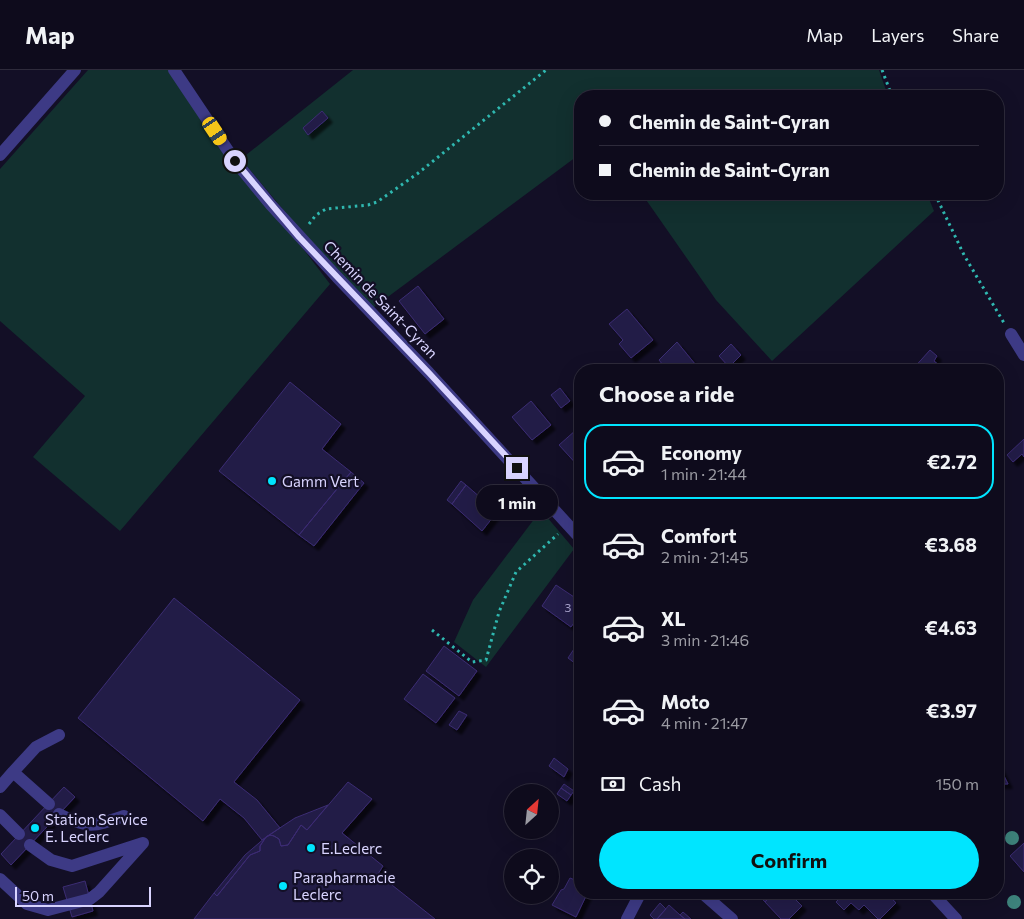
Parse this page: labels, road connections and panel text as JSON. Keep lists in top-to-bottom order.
{
  "streets": {
    "street": ["Chemin de Saint-Cyran"]
  },
  "places": [
    "Gamm Vert",
    "Station Service E. Leclerc",
    "E.Leclerc",
    "Parapharmacie Leclerc"
  ],
  "house_numbers": ["3"],
  "scale_bar": "50 m",
  "north": "top right",
  "page": {
    "header": "Map",
    "nav": ["Map", "Layers", "Share"],
    "banner": ["Chemin de Saint-Cyran", "Chemin de Saint-Cyran"],
    "heading": "Choose a ride",
    "list": [
      {
        "name": "Economy",
        "note": "1 min · 21:44",
        "value": "€2.72"
      },
      {
        "name": "Comfort",
        "note": "2 min · 21:45",
        "value": "€3.68"
      },
      {
        "name": "XL",
        "note": "3 min · 21:46",
        "value": "€4.63"
      },
      {
        "name": "Moto",
        "note": "4 min · 21:47",
        "value": "€3.97"
      }
    ],
    "bubble": "1 min",
    "pay": ["Cash", "150 m"],
    "buttons": "Confirm",
    "scale": "50 m"
  }
}
